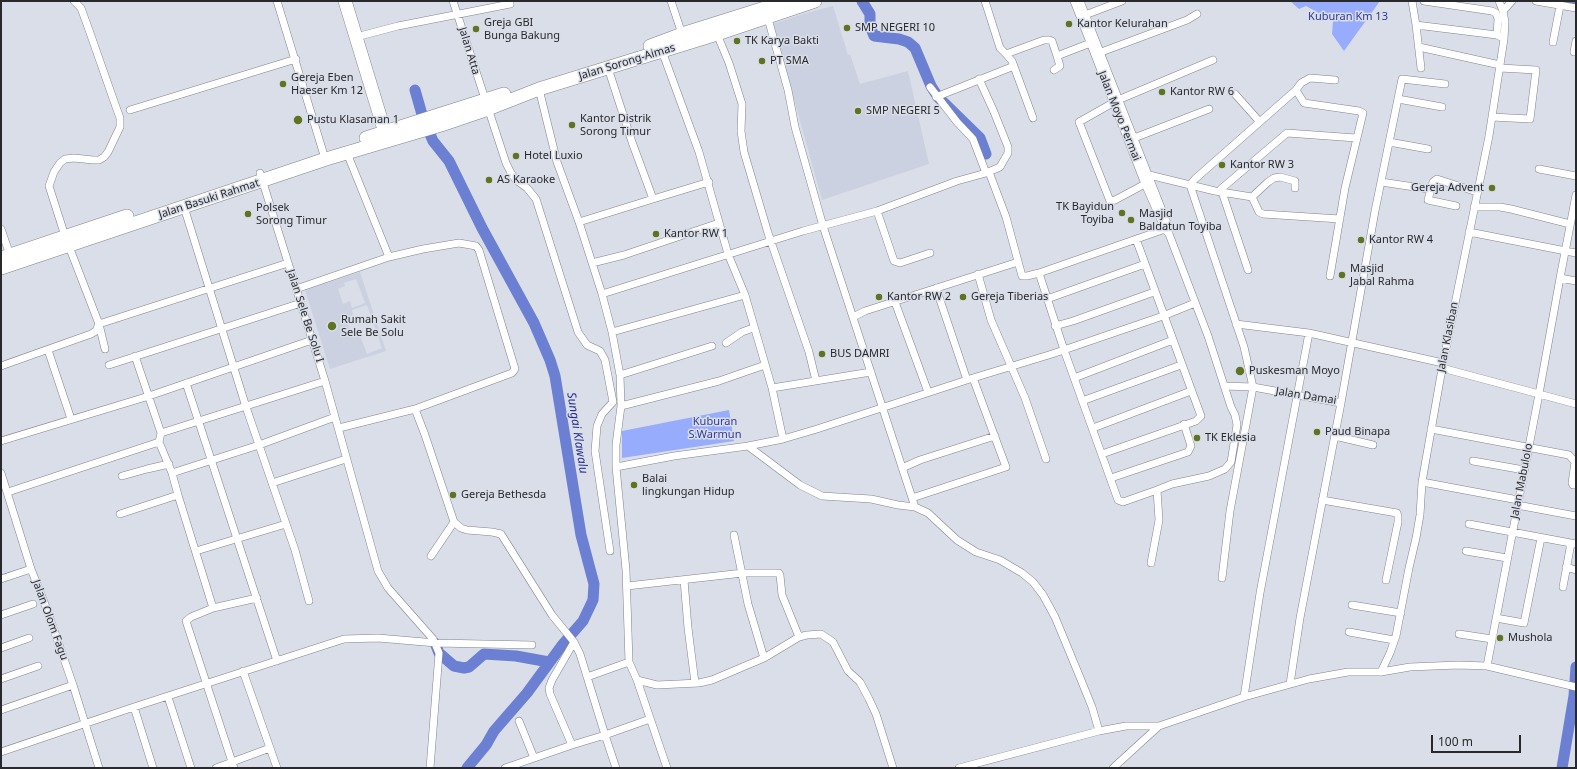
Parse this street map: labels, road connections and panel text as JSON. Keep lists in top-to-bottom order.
{
  "streets": {
    "highway": ["Jalan Sorong-Aimas", "Jalan Basuki Rahmat"],
    "street": [
      "Jalan Atta",
      "Jalan Moyo Permai",
      "Jalan Sele Be Solu I",
      "Jalan Klasiban",
      "Jalan Damai",
      "Jalan Mabulolo",
      "Jalan Olom Fagu"
    ]
  },
  "crossings": [
    ["Jalan Atta", "Jalan Sorong-Aimas"],
    ["Jalan Sorong-Aimas", "Jalan Basuki Rahmat"],
    ["Jalan Basuki Rahmat", "Jalan Sele Be Solu I"]
  ],
  "water": ["Sungai Klawalu"],
  "parks": ["Kuburan Km 13", "Kuburan S.Warmun"],
  "places": [
    "Kantor Kelurahan",
    "SMP NEGERI 10",
    "Greja GBI Bunga Bakung",
    "TK Karya Bakti",
    "PT SMA",
    "Gereja Eben Haeser Km 12",
    "Kantor RW 6",
    "SMP NEGERI 5",
    "Pustu Klasaman 1",
    "Kantor Distrik Sorong Timur",
    "Hotel Luxio",
    "Kantor RW 3",
    "AS Karaoke",
    "Gereja Advent",
    "TK Bayidun Toyiba",
    "Polsek Sorong Timur",
    "Masjid Baldatun Toyiba",
    "Kantor RW 1",
    "Kantor RW 4",
    "Masjid Jabal Rahma",
    "Kantor RW 2",
    "Gereja Tiberias",
    "Rumah Sakit Sele Be Solu",
    "BUS DAMRI",
    "Puskesman Moyo",
    "Paud Binapa",
    "TK Eklesia",
    "Balai lingkungan Hidup",
    "Gereja Bethesda",
    "Mushola"
  ],
  "scale_bar": "100 m"
}
